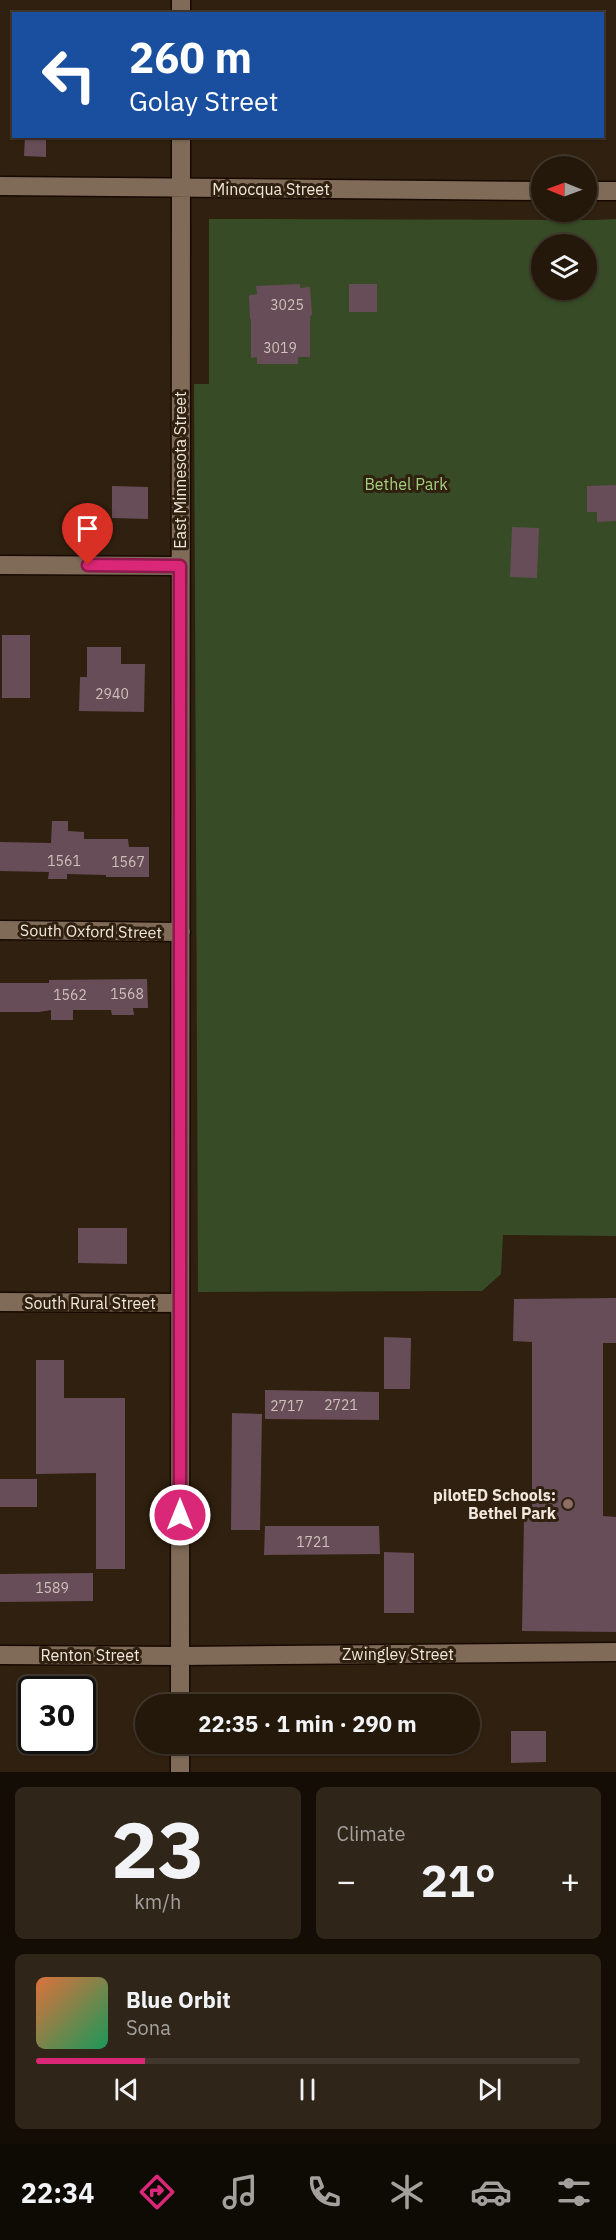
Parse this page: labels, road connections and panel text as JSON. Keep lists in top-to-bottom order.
{
  "streets": {
    "street": [
      "Minocqua Street",
      "East Minnesota Street",
      "South Oxford Street",
      "South Rural Street",
      "Zwingley Street",
      "Renton Street"
    ]
  },
  "crossings": [
    ["Minocqua Street", "East Minnesota Street"],
    ["East Minnesota Street", "South Oxford Street"],
    ["East Minnesota Street", "South Rural Street"],
    ["East Minnesota Street", "Zwingley Street"],
    ["East Minnesota Street", "Renton Street"],
    ["Zwingley Street", "Renton Street"]
  ],
  "parks": ["Bethel Park"],
  "places": ["pilotED Schools: Bethel Park"],
  "house_numbers": [
    "3025",
    "3019",
    "2940",
    "1561",
    "1567",
    "1568",
    "1562",
    "2721",
    "2717",
    "1721",
    "1589"
  ],
  "north": "left",
  "page": {
    "turn": ["260 m", "Golay Street"],
    "limit": "30",
    "trip": "22:35 · 1 min · 290 m",
    "tile": [
      ["23", "km/h"],
      "Climate"
    ],
    "heat": ["−", "21°", "+"],
    "song": ["Blue Orbit", "Sona"],
    "tabs": "22:34"
  }
}
